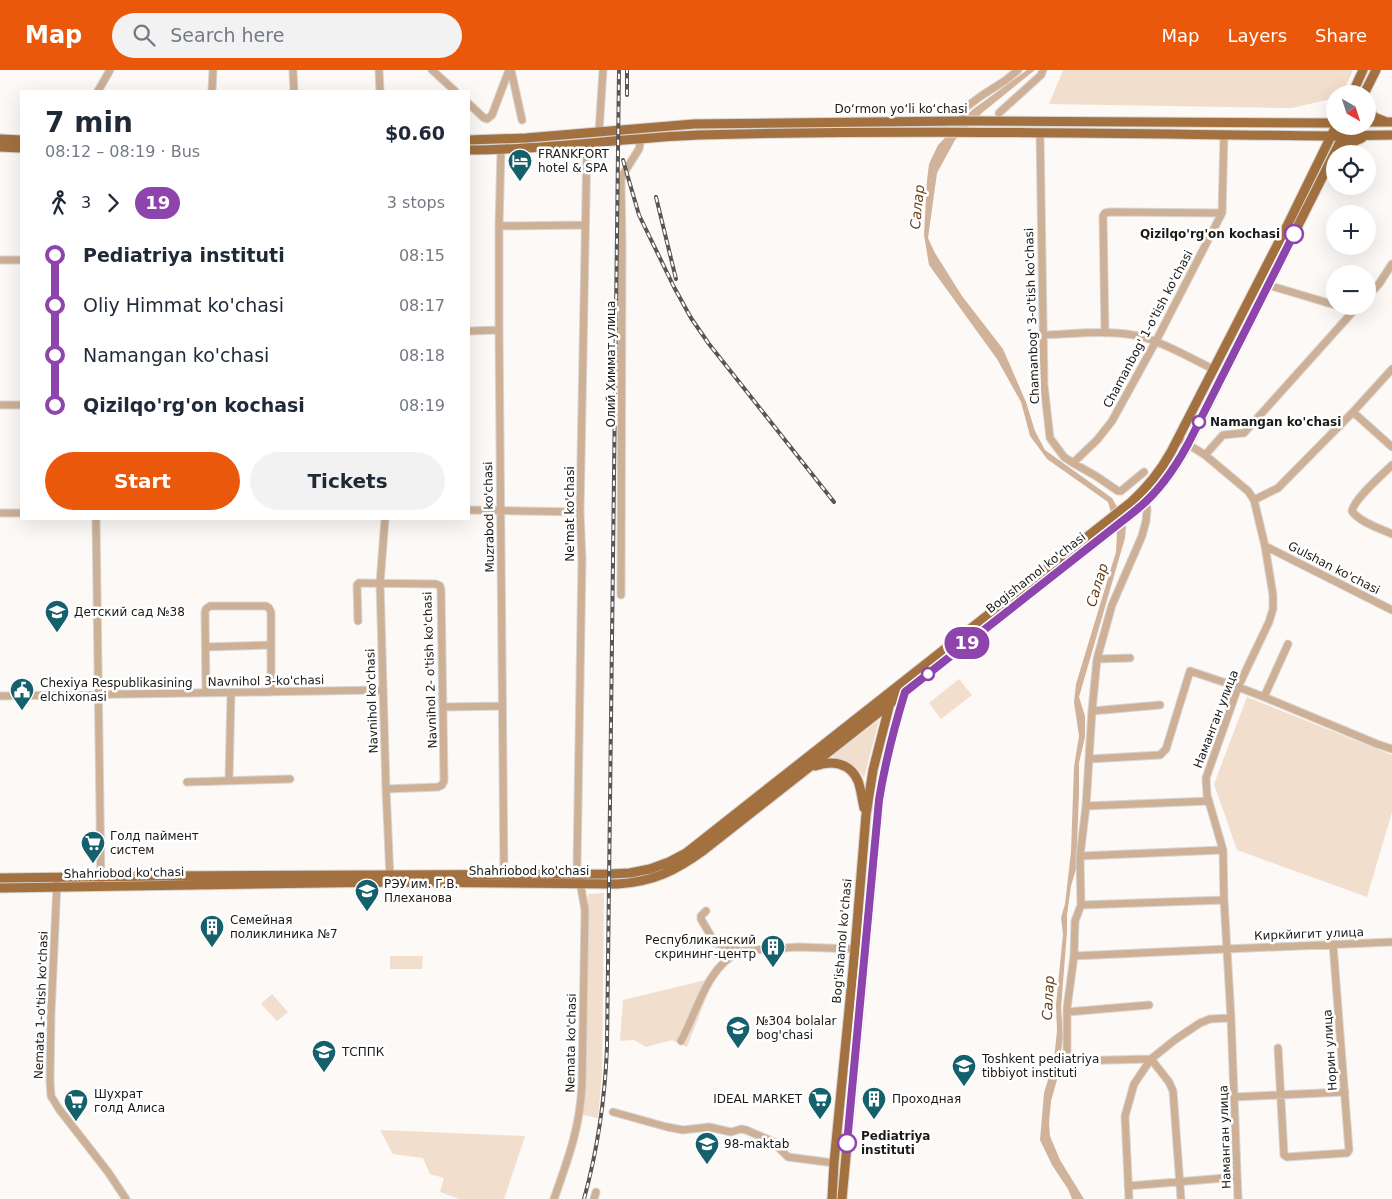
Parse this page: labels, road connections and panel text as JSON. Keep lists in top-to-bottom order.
{
  "streets": {
    "main road": [
      "Do‘rmon yo‘li ko‘chasi",
      "Bogishamol ko'chasi",
      "Shahriobod ko'chasi",
      "Bog'ishamol ko'chasi"
    ],
    "street": [
      "Chamanbog' 3-o'tish ko'chasi",
      "Chamanbog' 1-o'tish ko'chasi",
      "Олий Химмат улица",
      "Ne'mat ko'chasi",
      "Muzrabod ko'chasi",
      "Gulshan ko'chasi",
      "Navnihol 2- o'tish ko'chasi",
      "Navnihol 3-ko'chasi",
      "Navnihol ko'chasi",
      "Наманган улица",
      "Киркйигит улица",
      "Nemata 1-o'tish ko'chasi",
      "Nemata ko'chasi",
      "Норин улица"
    ]
  },
  "crossings": [
    ["Do‘rmon yo‘li ko‘chasi", "Chamanbog' 3-o'tish ko'chasi"],
    ["Do‘rmon yo‘li ko‘chasi", "Chamanbog' 1-o'tish ko'chasi"],
    ["Do‘rmon yo‘li ko‘chasi", "Олий Химмат улица"],
    ["Do‘rmon yo‘li ko‘chasi", "Ne'mat ko'chasi"],
    ["Do‘rmon yo‘li ko‘chasi", "Muzrabod ko'chasi"],
    ["Do‘rmon yo‘li ko‘chasi", "Bogishamol ko'chasi"],
    ["Chamanbog' 3-o'tish ko'chasi", "Chamanbog' 1-o'tish ko'chasi"],
    ["Ne'mat ko'chasi", "Shahriobod ko'chasi"],
    ["Ne'mat ko'chasi", "Nemata ko'chasi"],
    ["Muzrabod ko'chasi", "Shahriobod ko'chasi"],
    ["Gulshan ko'chasi", "Наманган улица"],
    ["Bogishamol ko'chasi", "Наманган улица"],
    ["Bogishamol ko'chasi", "Shahriobod ko'chasi"],
    ["Bogishamol ko'chasi", "Bog'ishamol ko'chasi"],
    ["Navnihol 2- o'tish ko'chasi", "Navnihol ko'chasi"],
    ["Navnihol 3-ko'chasi", "Navnihol ko'chasi"],
    ["Navnihol ko'chasi", "Shahriobod ko'chasi"],
    ["Наманган улица", "Киркйигит улица"],
    ["Shahriobod ko'chasi", "Bog'ishamol ko'chasi"],
    ["Shahriobod ko'chasi", "Nemata 1-o'tish ko'chasi"],
    ["Shahriobod ko'chasi", "Nemata ko'chasi"],
    ["Киркйигит улица", "Норин улица"]
  ],
  "water": ["Салар"],
  "places": {
    "hotel": ["FRANKFORT hotel & SPA"],
    "other": ["Qizilqo'rg'on kochasi", "Namangan ko'chasi", "Pediatriya instituti"],
    "school or university": [
      "Детский сад №38",
      "РЭУ им. Г.В. Плеханова",
      "№304 bolalar bog'chasi",
      "ТСППК",
      "Toshkent pediatriya tibbiyot instituti",
      "98-maktab"
    ],
    "public building": ["Chexiya Respublikasining elchixonasi"],
    "supermarket": ["Голд паймент систем", "IDEAL MARKET", "Шухрат голд Алиса"],
    "building": ["Cемейная поликлиника №7", "Республиканский скрининг-центр", "Проходная"]
  },
  "lines": ["bus line 19"],
  "north": "bottom right",
  "page": {
    "header": "Map",
    "search": "Search here",
    "nav": ["Map", "Layers", "Share"],
    "on_map": "19",
    "map_buttons": ["+", "−"],
    "heading": ["7 min", "08:12 – 08:19 · Bus", "$0.60"],
    "legs": ["3", "19", "3 stops"],
    "list": [
      {
        "name": "Pediatriya instituti",
        "value": "08:15"
      },
      {
        "name": "Oliy Himmat ko'chasi",
        "value": "08:17"
      },
      {
        "name": "Namangan ko'chasi",
        "value": "08:18"
      },
      {
        "name": "Qizilqo'rg'on kochasi",
        "value": "08:19"
      }
    ],
    "buttons": ["Start", "Tickets"]
  }
}
